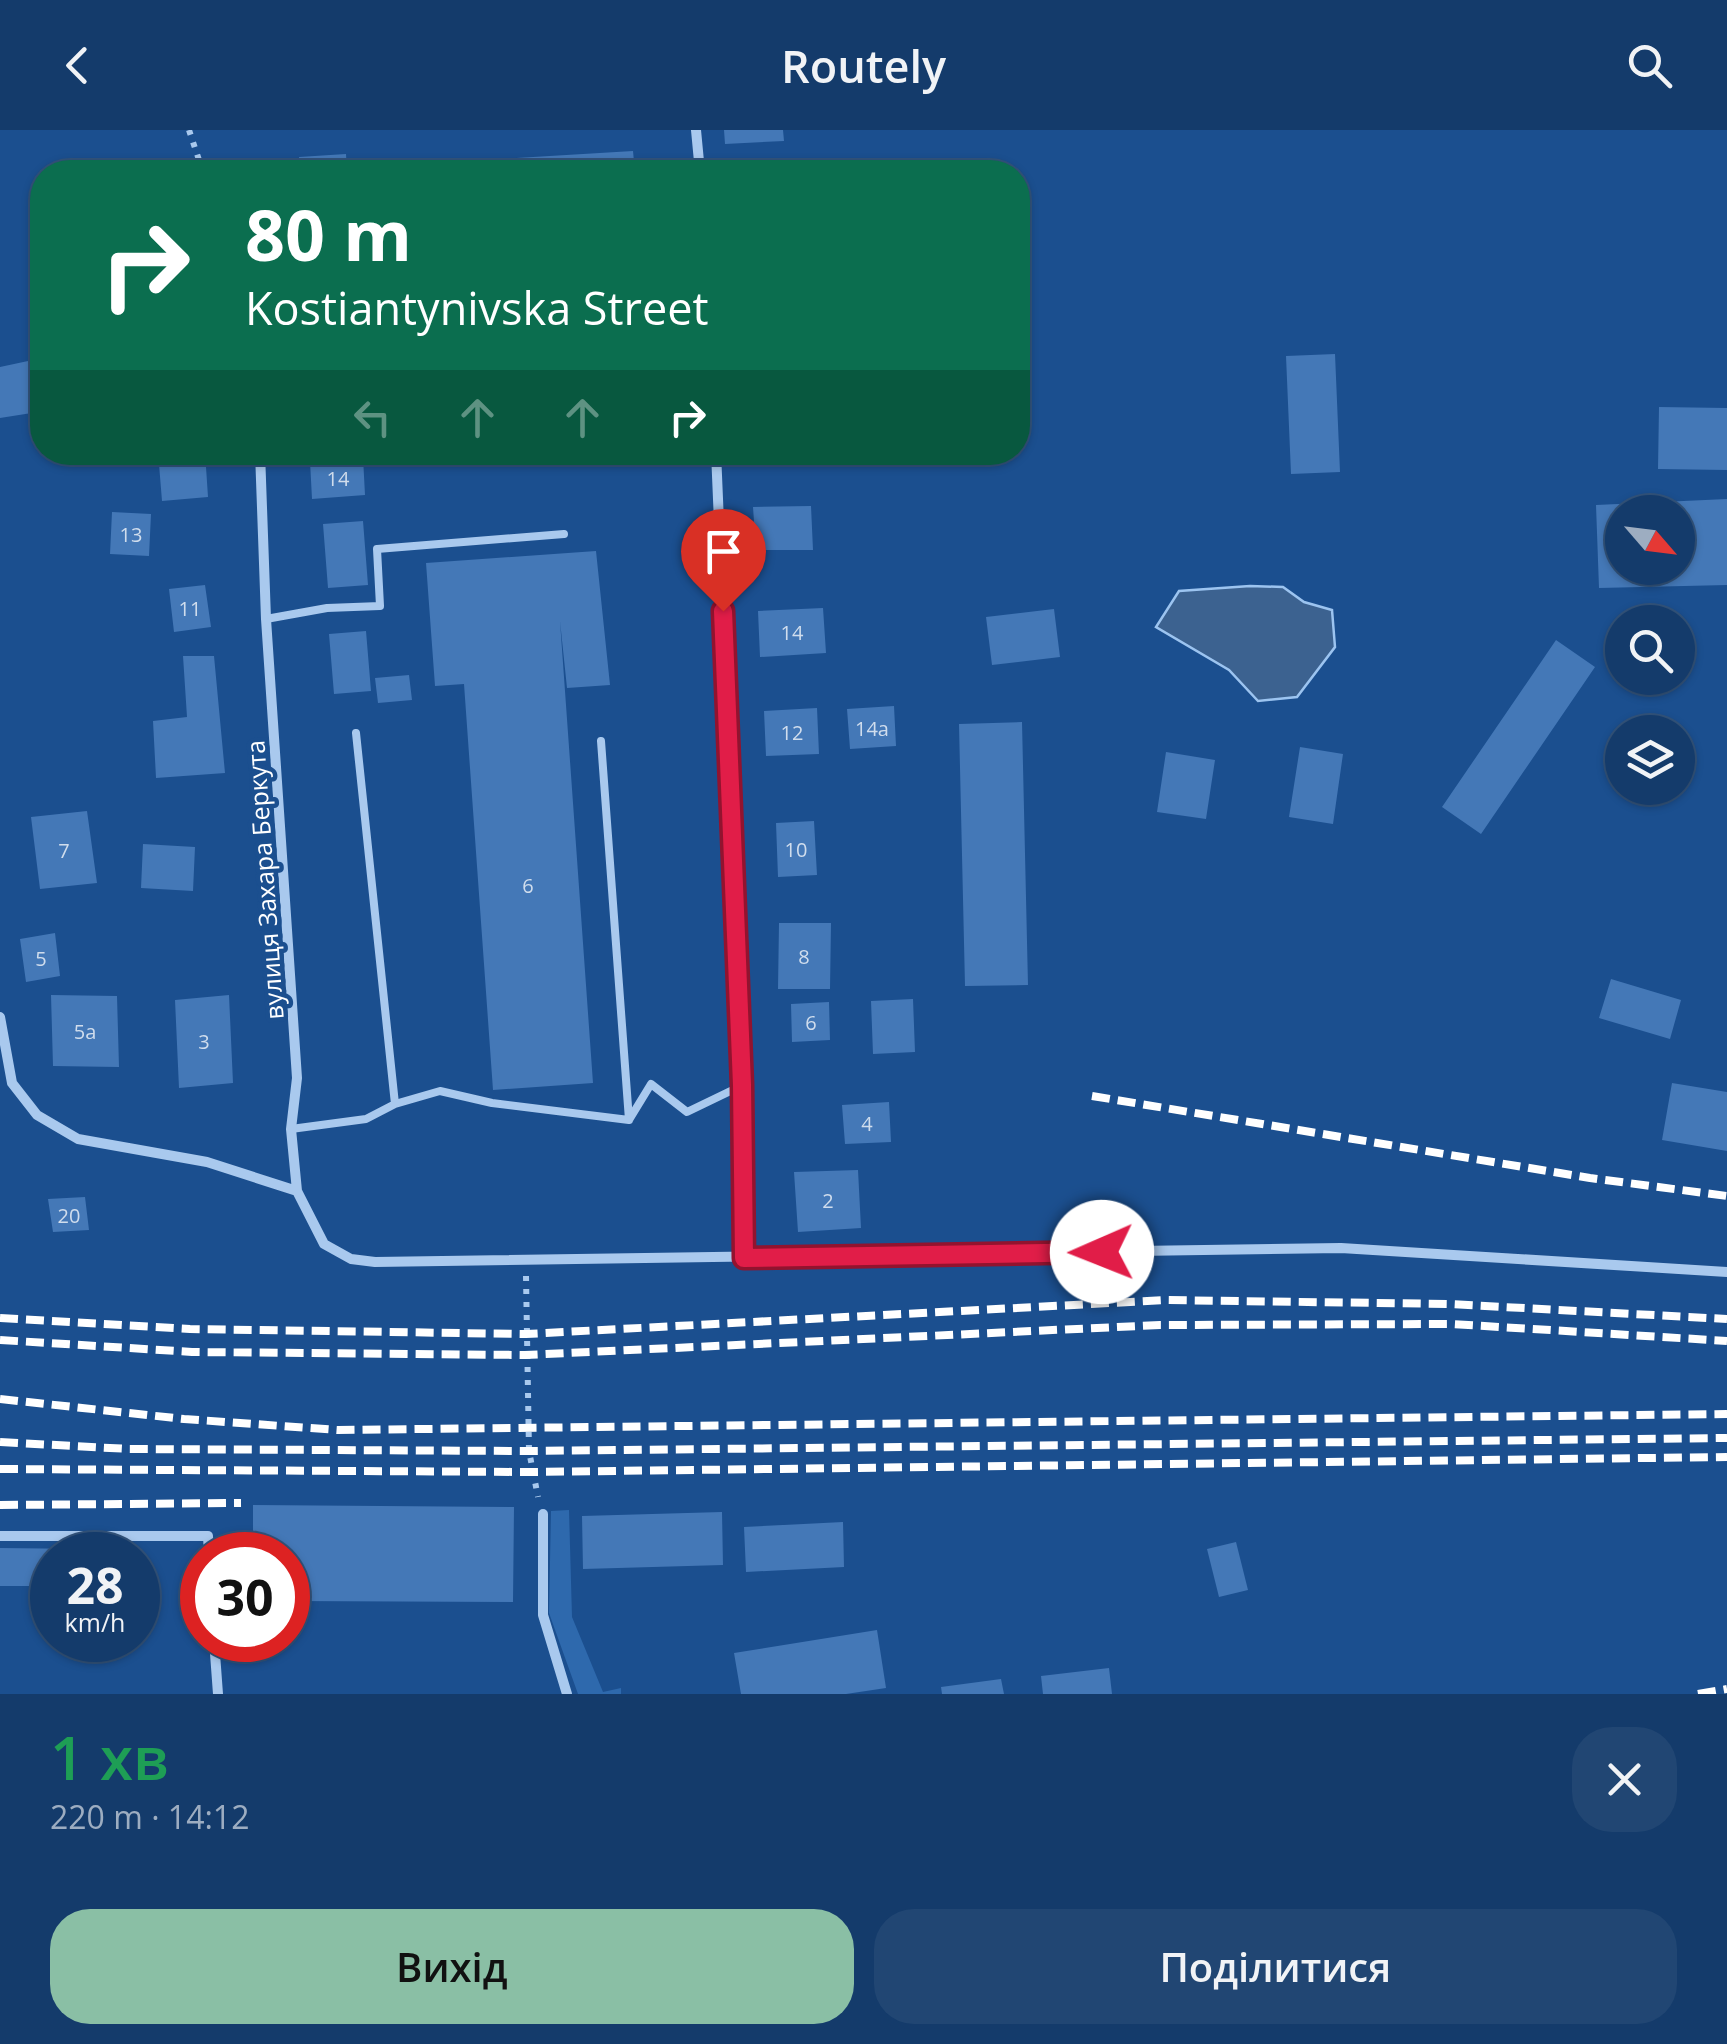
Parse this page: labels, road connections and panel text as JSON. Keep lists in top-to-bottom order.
{
  "streets": {
    "street": ["вулиця Захара Беркута"]
  },
  "house_numbers": [
    "14",
    "13",
    "11",
    "14",
    "14а",
    "12",
    "10",
    "7",
    "6",
    "8",
    "5",
    "6",
    "5а",
    "3",
    "4",
    "2",
    "20"
  ],
  "north": "bottom right",
  "page": {
    "header": "Routely",
    "turn": ["80 m", "Kostiantynivska Street"],
    "speed": "28 km/h",
    "limit": "30",
    "heading": ["1 хв", "220 m · 14:12"],
    "buttons": ["Вихід", "Поділитися"]
  }
}
